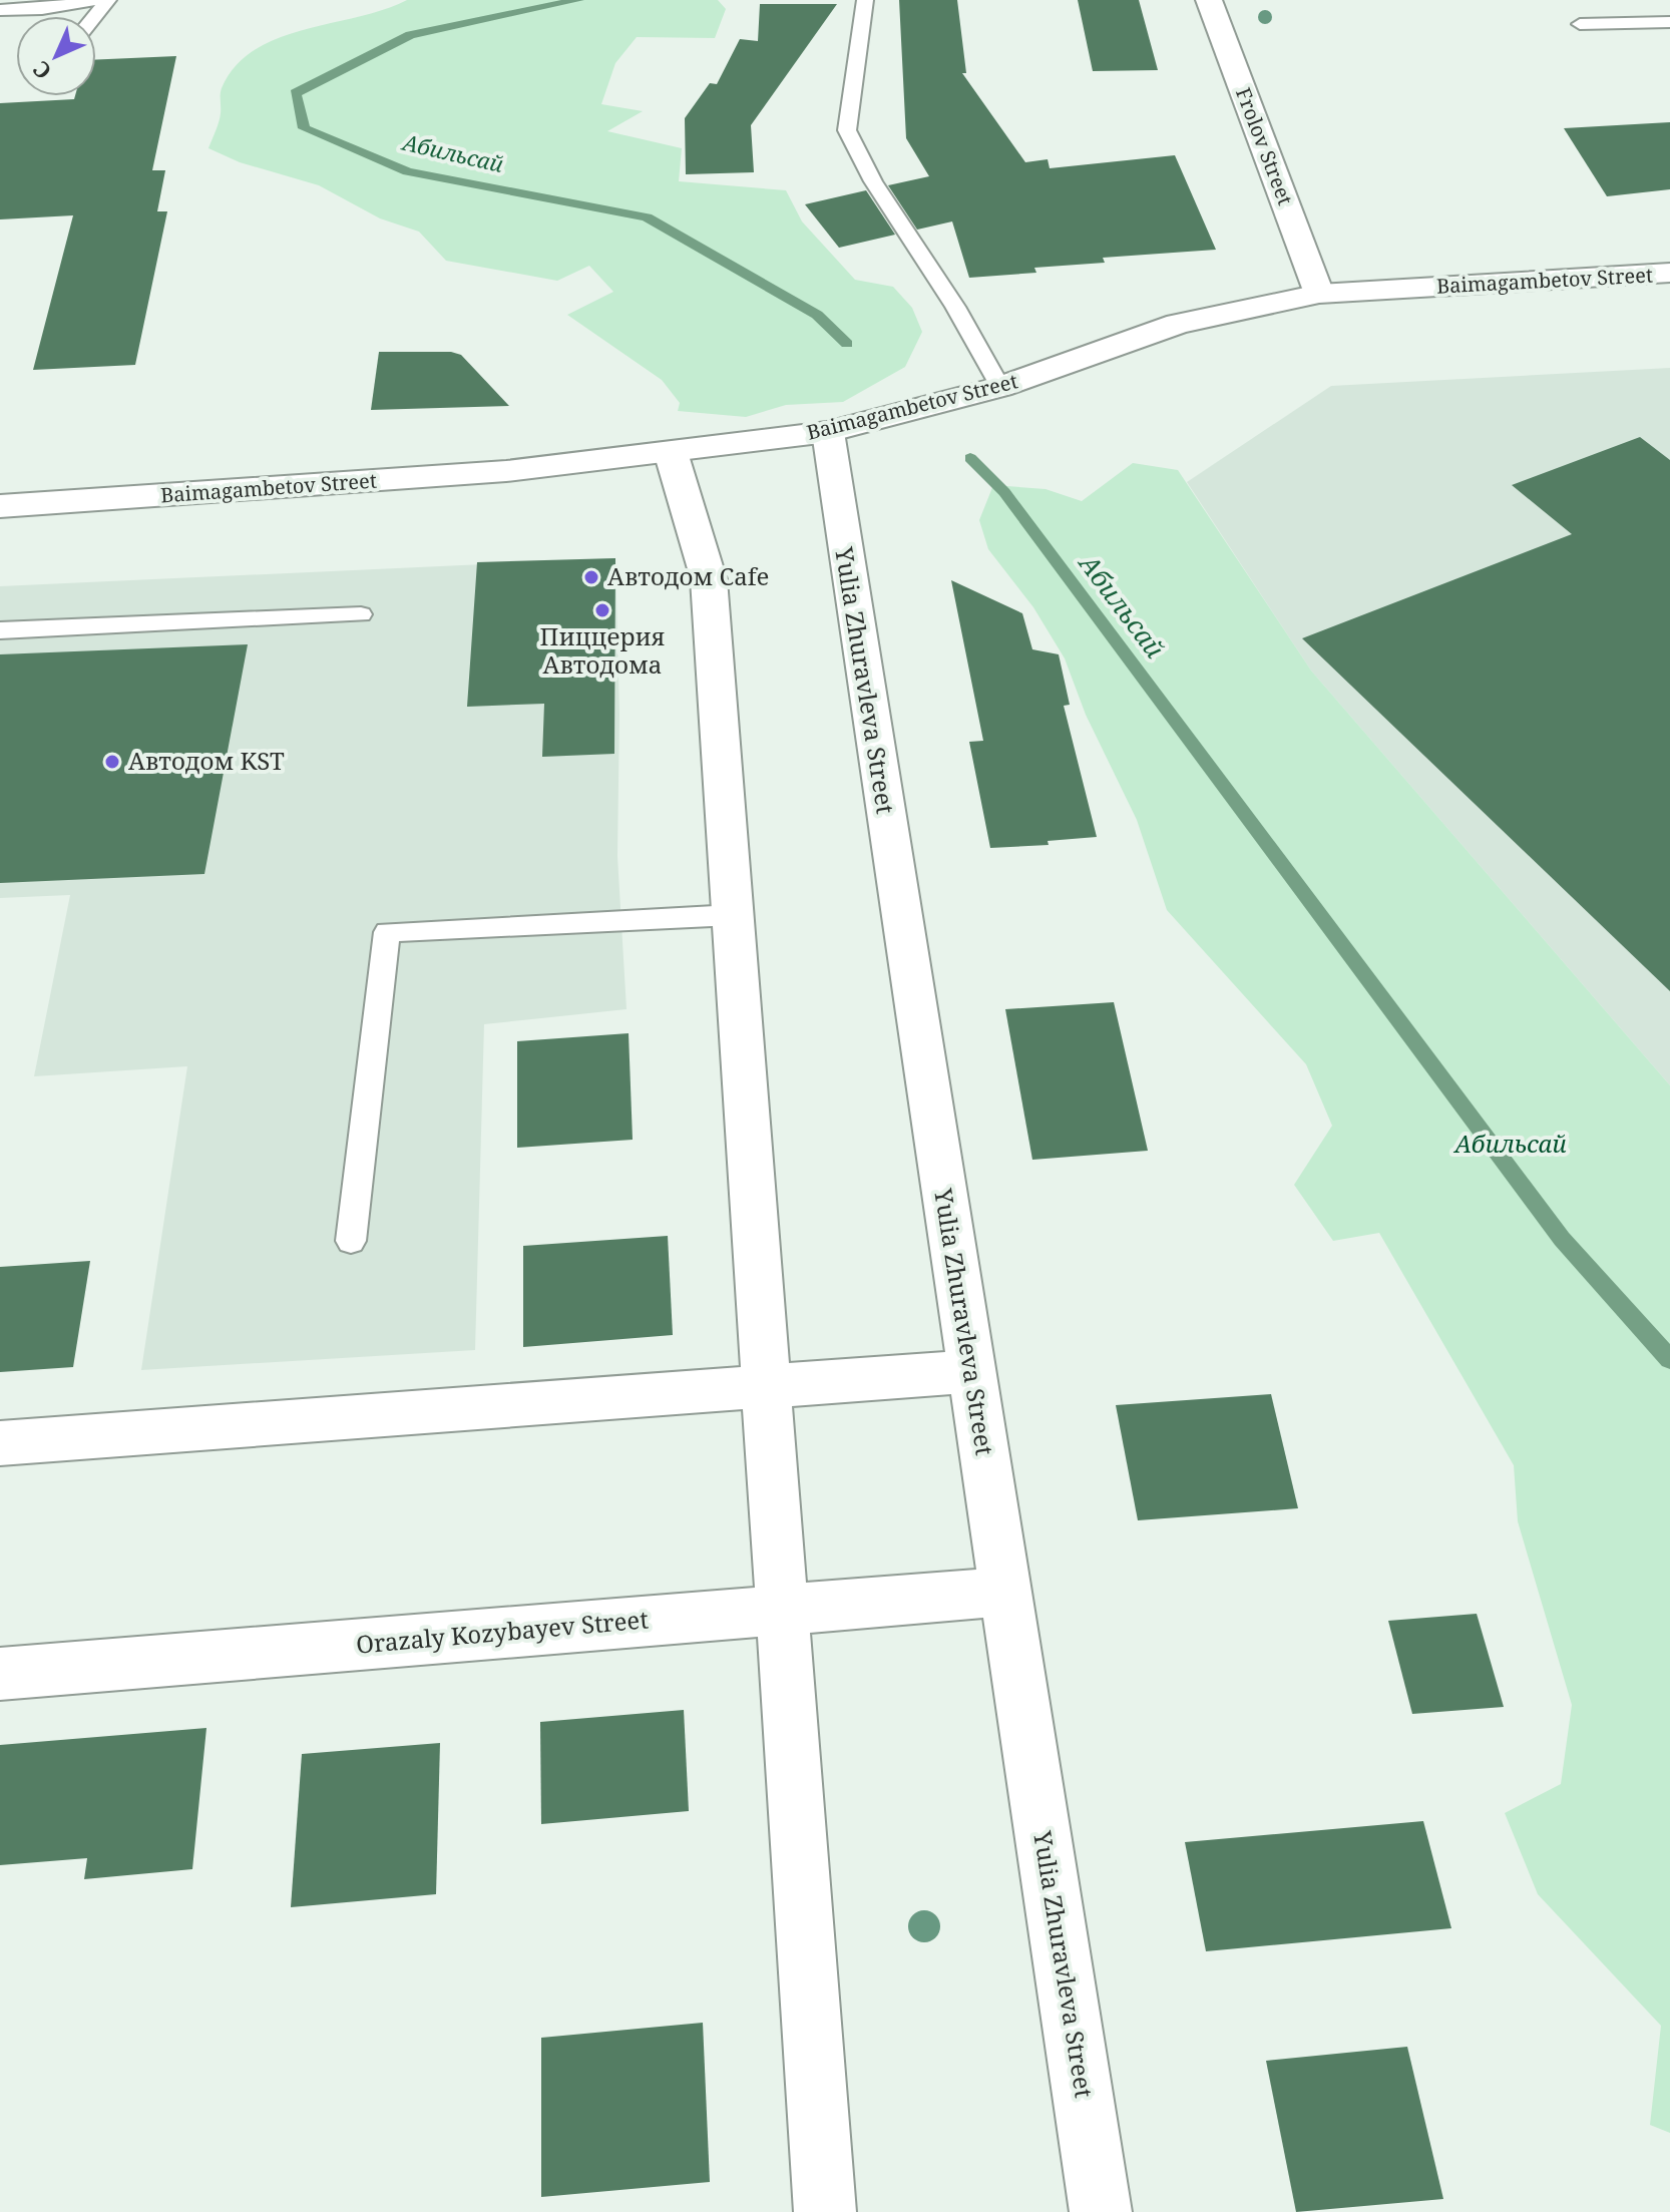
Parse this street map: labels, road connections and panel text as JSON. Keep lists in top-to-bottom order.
{
  "streets": {
    "street": [
      "Frolov Street",
      "Baimagambetov Street",
      "Yulia Zhuravleva Street",
      "Orazaly Kozybayev Street"
    ]
  },
  "crossings": [
    ["Frolov Street", "Baimagambetov Street"],
    ["Baimagambetov Street", "Yulia Zhuravleva Street"],
    ["Yulia Zhuravleva Street", "Orazaly Kozybayev Street"]
  ],
  "water": ["Абильсай"],
  "parks": ["Абильсай"],
  "places": ["Автодом Cafe", "Пиццерия Автодома", "Автодом KST"],
  "north": "bottom left"
}
